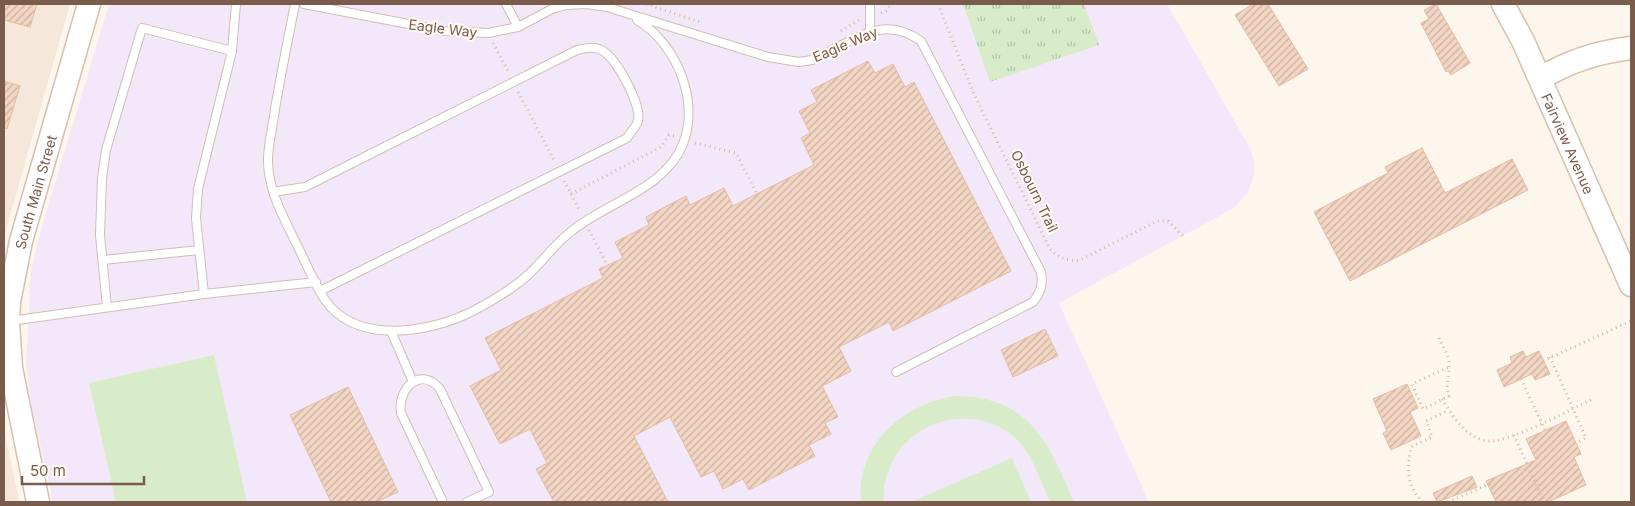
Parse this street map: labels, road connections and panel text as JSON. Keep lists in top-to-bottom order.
{
  "streets": {
    "street": ["Fairview Avenue", "South Main Street"],
    "lane": ["Eagle Way"],
    "path": ["Osbourn Trail"]
  },
  "scale_bar": "50 m"
}
